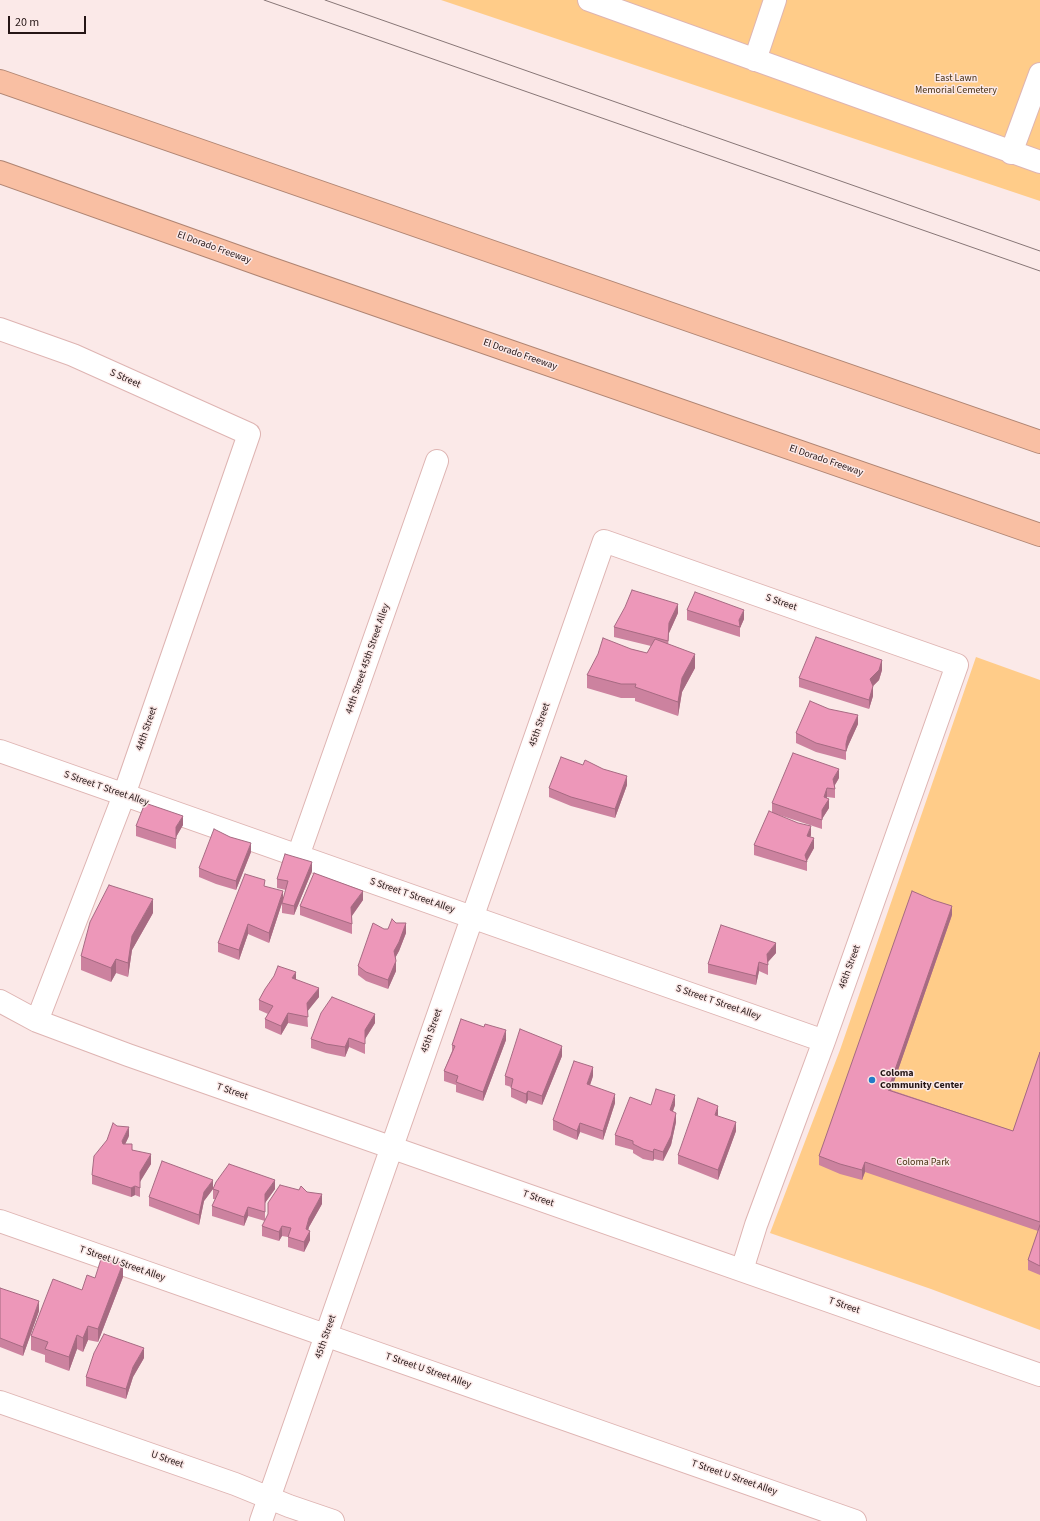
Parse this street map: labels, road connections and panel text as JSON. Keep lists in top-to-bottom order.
{
  "streets": {
    "highway": ["El Dorado Freeway"],
    "street": [
      "S Street",
      "44th Street 45th Street Alley",
      "45th Street",
      "44th Street",
      "S Street T Street Alley",
      "46th Street",
      "T Street",
      "T Street U Street Alley",
      "U Street"
    ]
  },
  "crossings": [
    ["S Street", "45th Street"],
    ["S Street", "44th Street"],
    ["S Street", "46th Street"],
    ["44th Street 45th Street Alley", "S Street T Street Alley"],
    ["45th Street", "S Street T Street Alley"],
    ["45th Street", "T Street"],
    ["45th Street", "T Street U Street Alley"],
    ["45th Street", "U Street"],
    ["44th Street", "S Street T Street Alley"],
    ["44th Street", "T Street"],
    ["S Street T Street Alley", "46th Street"],
    ["46th Street", "T Street"]
  ],
  "parks": ["East Lawn Memorial Cemetery", "Coloma Park"],
  "places": ["Coloma Community Center"],
  "scale_bar": "20 m"
}
